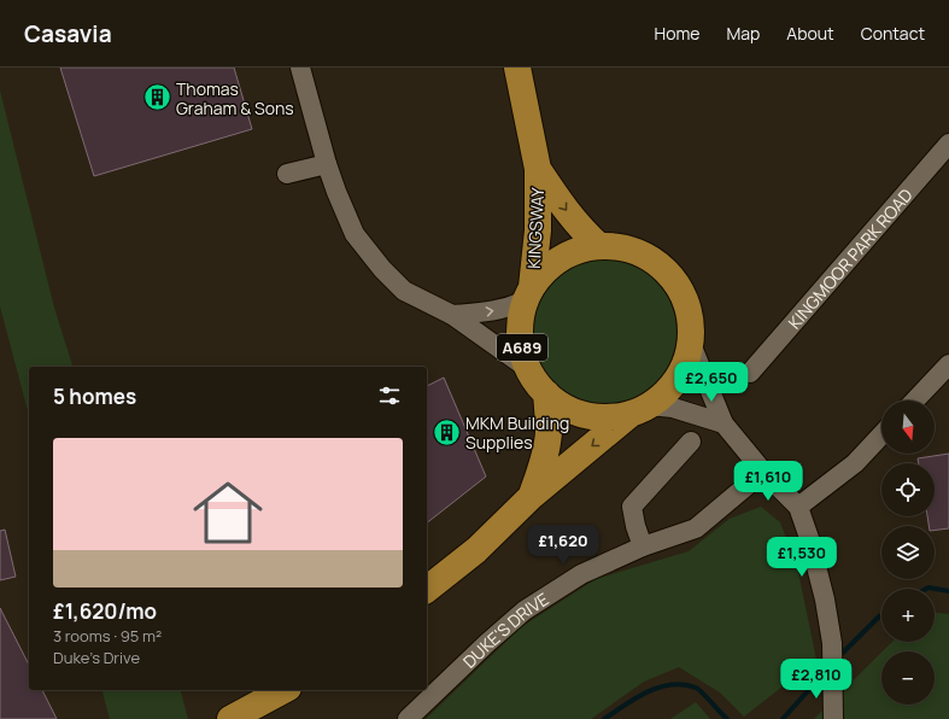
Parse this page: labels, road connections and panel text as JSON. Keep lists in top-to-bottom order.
{
  "streets": {
    "highway": ["KINGSWAY", "A689"],
    "street": ["KINGMOOR PARK ROAD", "DUKE'S DRIVE"]
  },
  "crossings": [
    ["KINGSWAY", "A689"]
  ],
  "places": {
    "building": ["Thomas Graham & Sons", "MKM Building Supplies"]
  },
  "north": "bottom",
  "page": {
    "header": "Casavia",
    "nav": [
      "Home",
      "Map",
      "About",
      "Contact"
    ],
    "price": [
      "£2,650",
      "£1,610",
      "£1,620",
      "£1,530",
      "£2,810"
    ],
    "heading": "5 homes",
    "map_buttons": ["+", "−"],
    "list": [
      {
        "name": "£1,620/mo",
        "note": "3 rooms · 95 m² · Duke's Drive"
      }
    ]
  }
}
